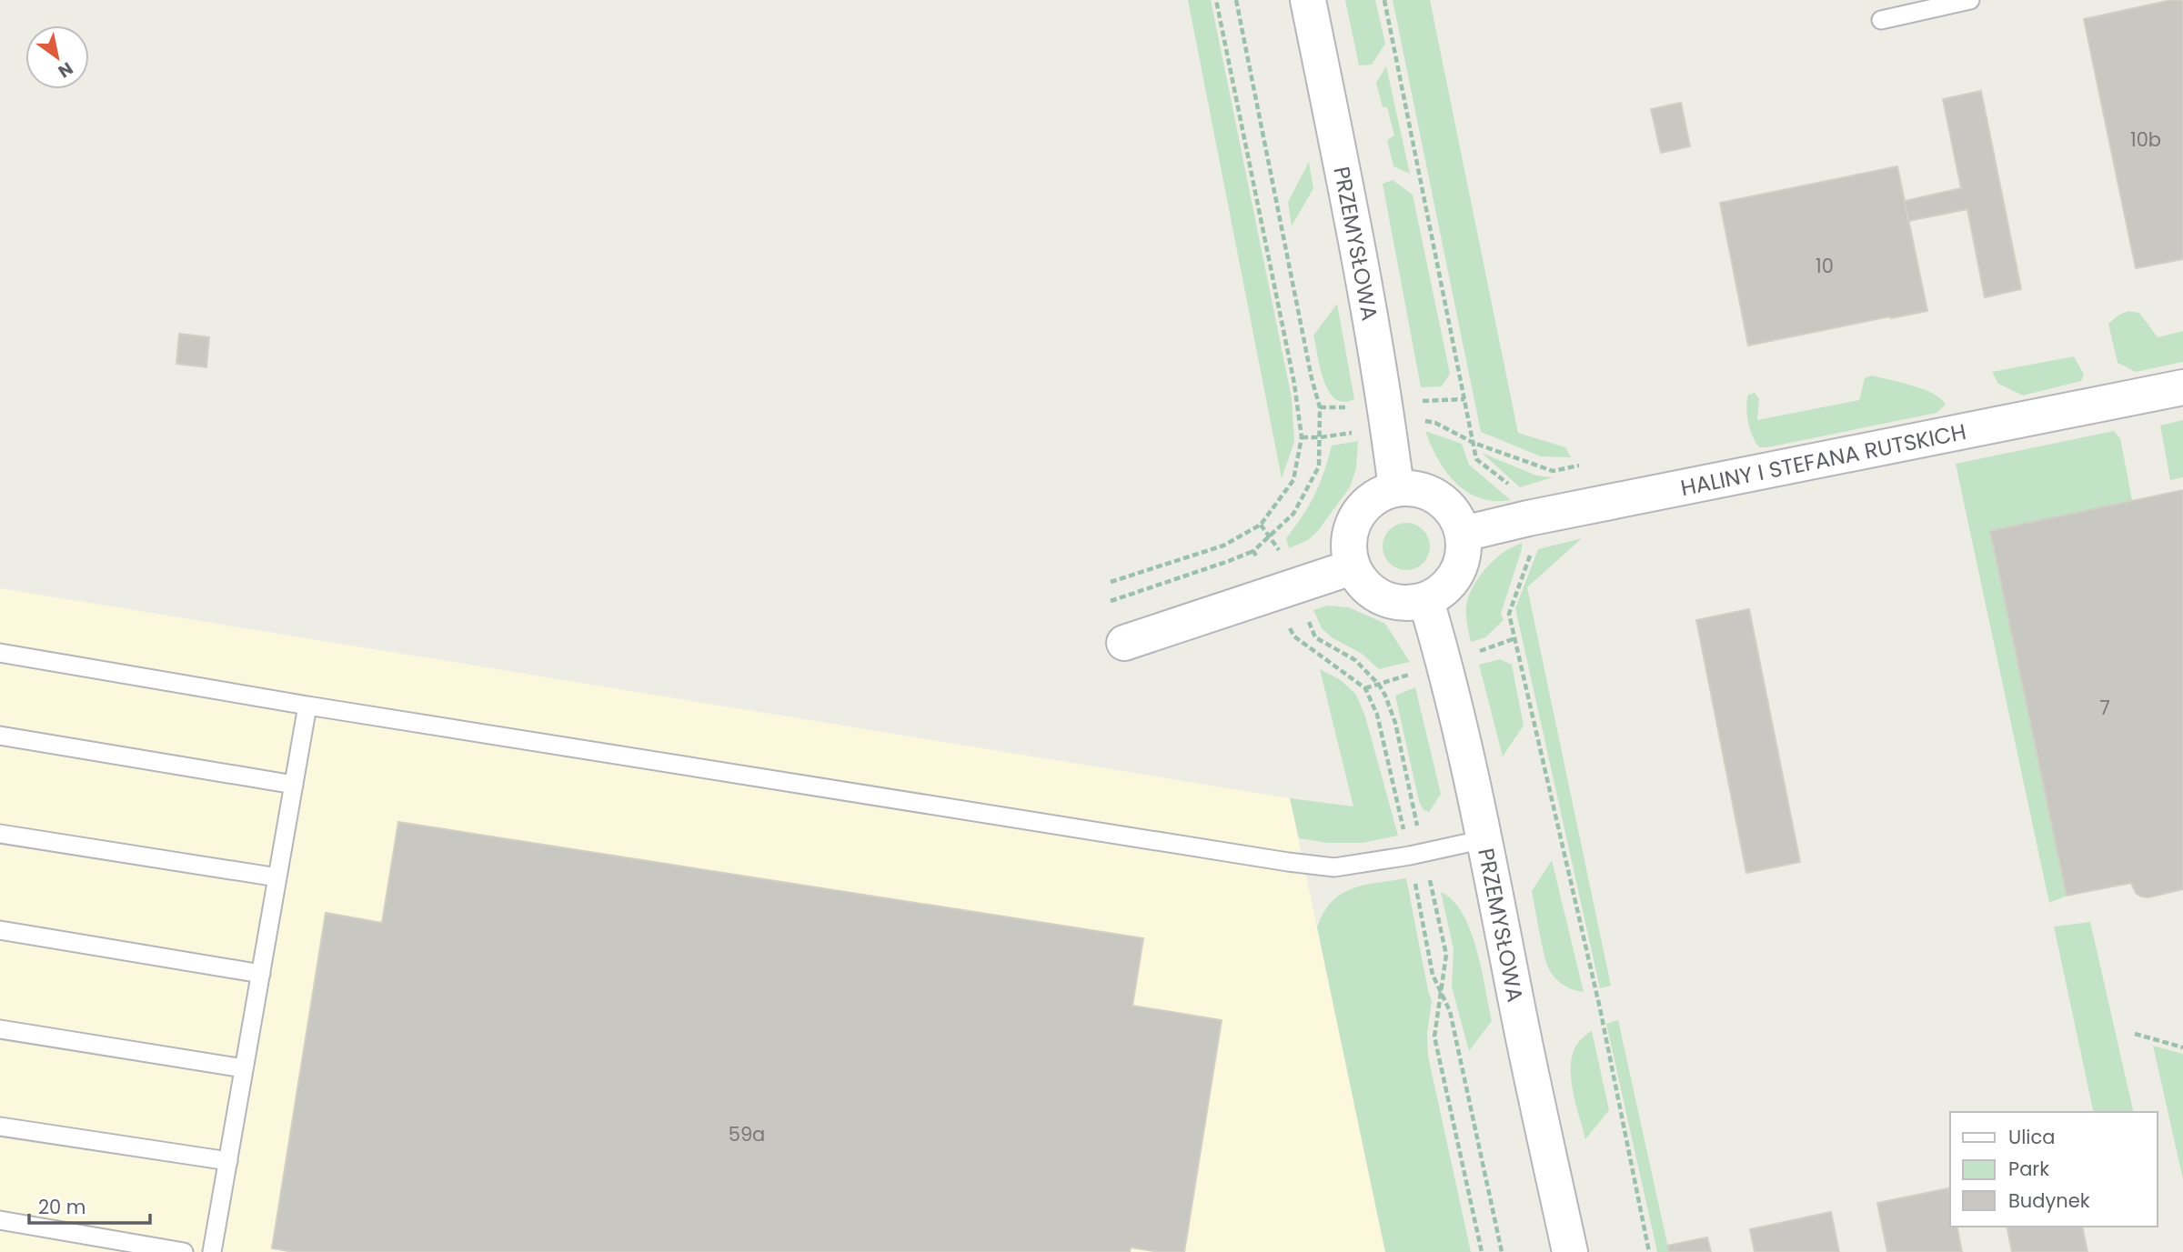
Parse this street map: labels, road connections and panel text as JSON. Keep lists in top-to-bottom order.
{
  "streets": {
    "street": ["PRZEMYSŁOWA", "HALINY I STEFANA RUTSKICH"]
  },
  "crossings": [
    ["PRZEMYSŁOWA", "HALINY I STEFANA RUTSKICH"]
  ],
  "house_numbers": [
    "10b",
    "10",
    "7",
    "59a"
  ],
  "legend": ["Ulica", "Park", "Budynek"],
  "scale_bar": "20 m",
  "north": "bottom right"
}
